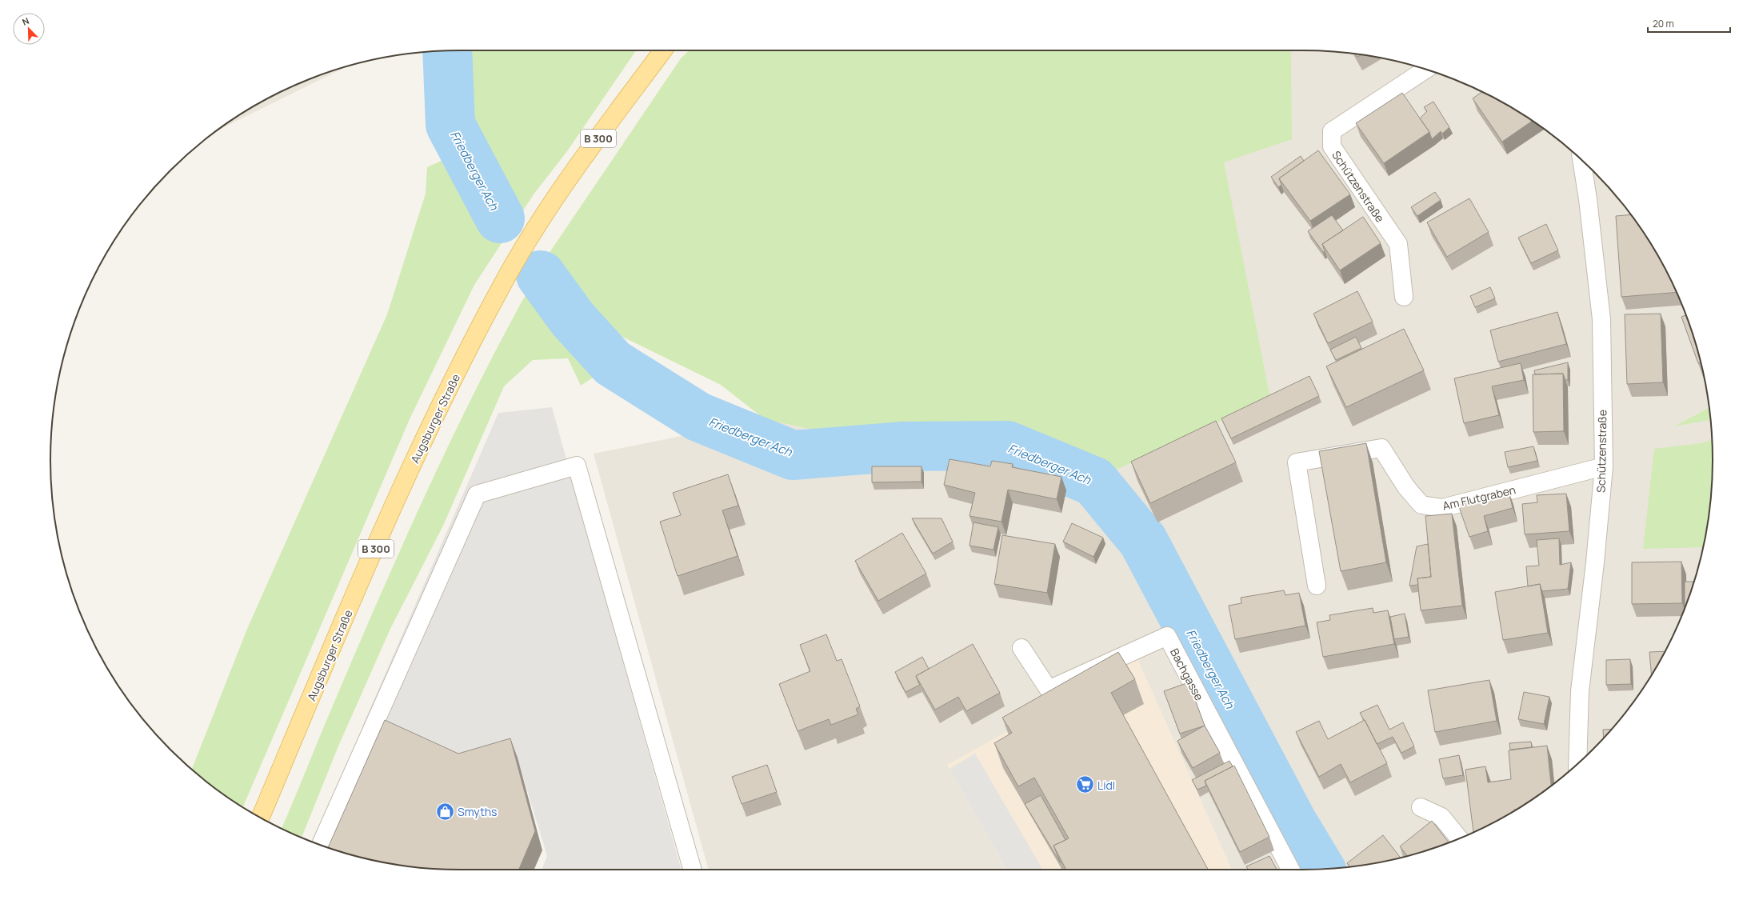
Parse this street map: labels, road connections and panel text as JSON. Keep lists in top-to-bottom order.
{
  "streets": {
    "main road": ["B 300", "Augsburger Straße"],
    "street": ["Schützenstraße", "Am Flutgraben", "Bachgasse"]
  },
  "crossings": [
    ["Schützenstraße", "Am Flutgraben"]
  ],
  "water": ["Friedberger Ach"],
  "places": {
    "supermarket": ["Lidl"],
    "shop": ["Smyths"]
  },
  "scale_bar": "20 m",
  "north": "top left"
}
